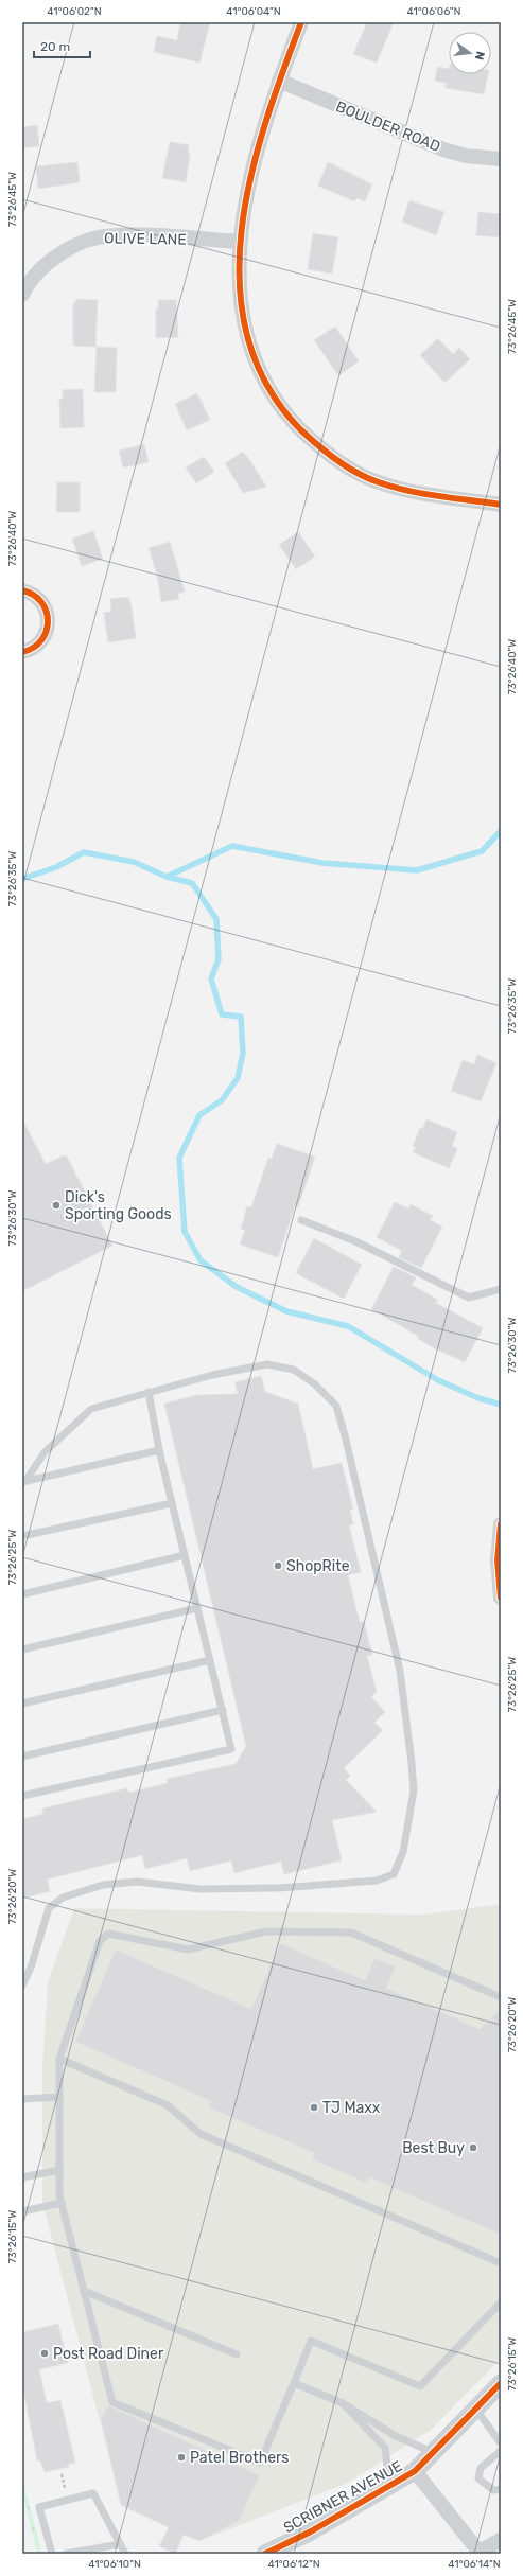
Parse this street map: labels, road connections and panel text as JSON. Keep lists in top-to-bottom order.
{
  "streets": {
    "street": ["BOULDER ROAD", "OLIVE LANE", "SCRIBNER AVENUE"]
  },
  "places": [
    "Dick's Sporting Goods",
    "ShopRite",
    "TJ Maxx",
    "Best Buy",
    "Post Road Diner",
    "Patel Brothers"
  ],
  "scale_bar": "20 m",
  "north": "right",
  "coordinates": [
    "41°06'02\"N",
    "41°06'04\"N",
    "41°06'06\"N",
    "73°26'45\"W",
    "73°26'40\"W",
    "73°26'35\"W",
    "73°26'30\"W",
    "73°26'25\"W",
    "73°26'20\"W",
    "73°26'15\"W",
    "41°06'10\"N",
    "41°06'12\"N",
    "41°06'14\"N"
  ]
}
